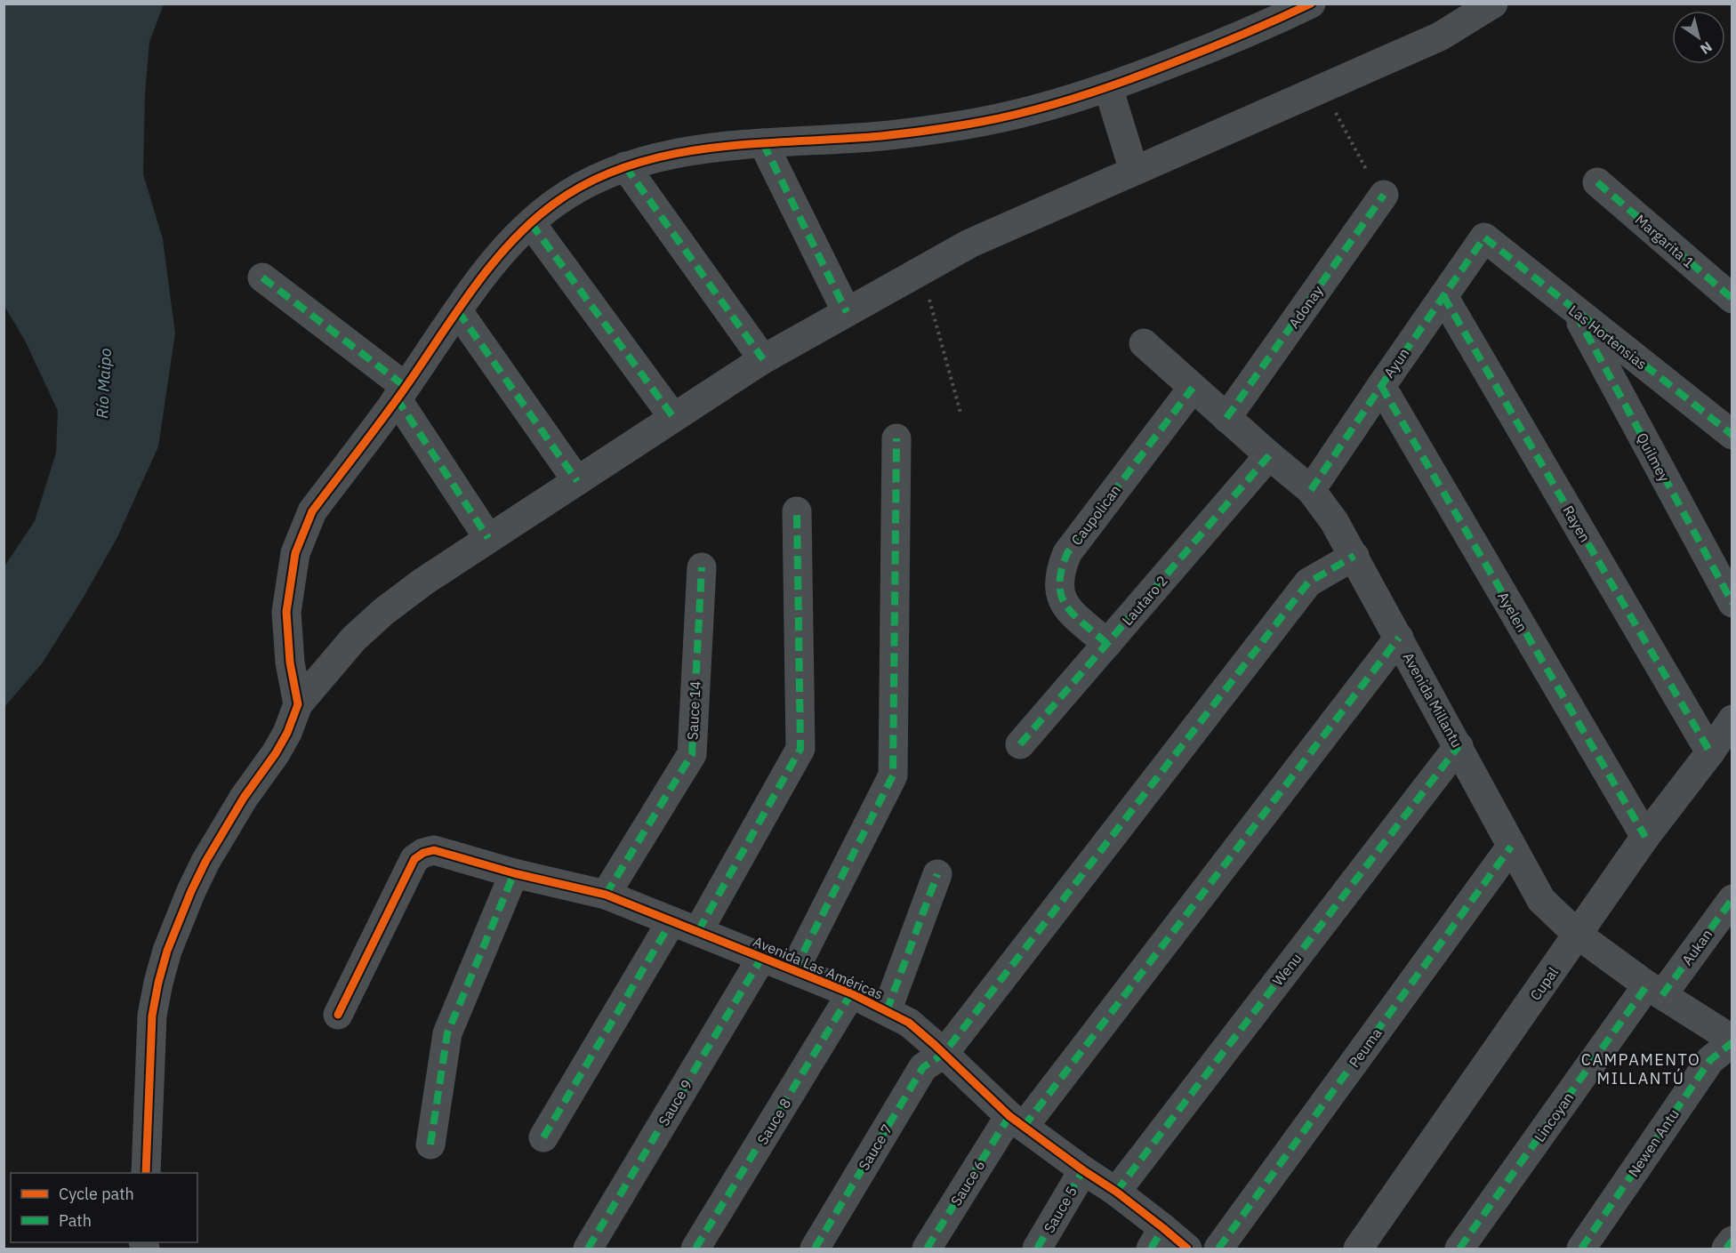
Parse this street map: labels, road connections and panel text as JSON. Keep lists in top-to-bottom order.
{
  "streets": {
    "street": [
      "Margarita 1",
      "Adonay",
      "Las Hortensias",
      "Ayun",
      "Quilmey",
      "Caupolican",
      "Rayen",
      "Lautaro 2",
      "Ayelen",
      "Avenida Millantu",
      "Sauce 14",
      "Aukan",
      "Avenida Las Américas",
      "Wenu",
      "Cupal",
      "Peuma",
      "Sauce 9",
      "Lincoyan",
      "Sauce 8",
      "Newen Antu",
      "Sauce 7",
      "Sauce 6",
      "Sauce 5"
    ]
  },
  "crossings": [
    ["Adonay", "Avenida Millantu"],
    ["Las Hortensias", "Ayun"],
    ["Las Hortensias", "Quilmey"],
    ["Ayun", "Rayen"],
    ["Ayun", "Ayelen"],
    ["Ayun", "Avenida Millantu"],
    ["Caupolican", "Lautaro 2"],
    ["Caupolican", "Avenida Millantu"],
    ["Rayen", "Cupal"],
    ["Lautaro 2", "Avenida Millantu"],
    ["Ayelen", "Cupal"],
    ["Avenida Millantu", "Aukan"],
    ["Avenida Millantu", "Wenu"],
    ["Avenida Millantu", "Cupal"],
    ["Avenida Millantu", "Peuma"],
    ["Avenida Millantu", "Lincoyan"],
    ["Avenida Millantu", "Newen Antu"],
    ["Avenida Millantu", "Sauce 7"],
    ["Avenida Millantu", "Sauce 6"],
    ["Sauce 14", "Avenida Las Américas"],
    ["Aukan", "Lincoyan"],
    ["Avenida Las Américas", "Wenu"],
    ["Avenida Las Américas", "Sauce 9"],
    ["Avenida Las Américas", "Sauce 8"],
    ["Avenida Las Américas", "Sauce 7"],
    ["Avenida Las Américas", "Sauce 6"],
    ["Avenida Las Américas", "Sauce 5"]
  ],
  "districts": ["CAMPAMENTO MILLANTÚ"],
  "water": ["Río Maipo"],
  "legend": ["Cycle path", "Path"],
  "north": "bottom right"
}
